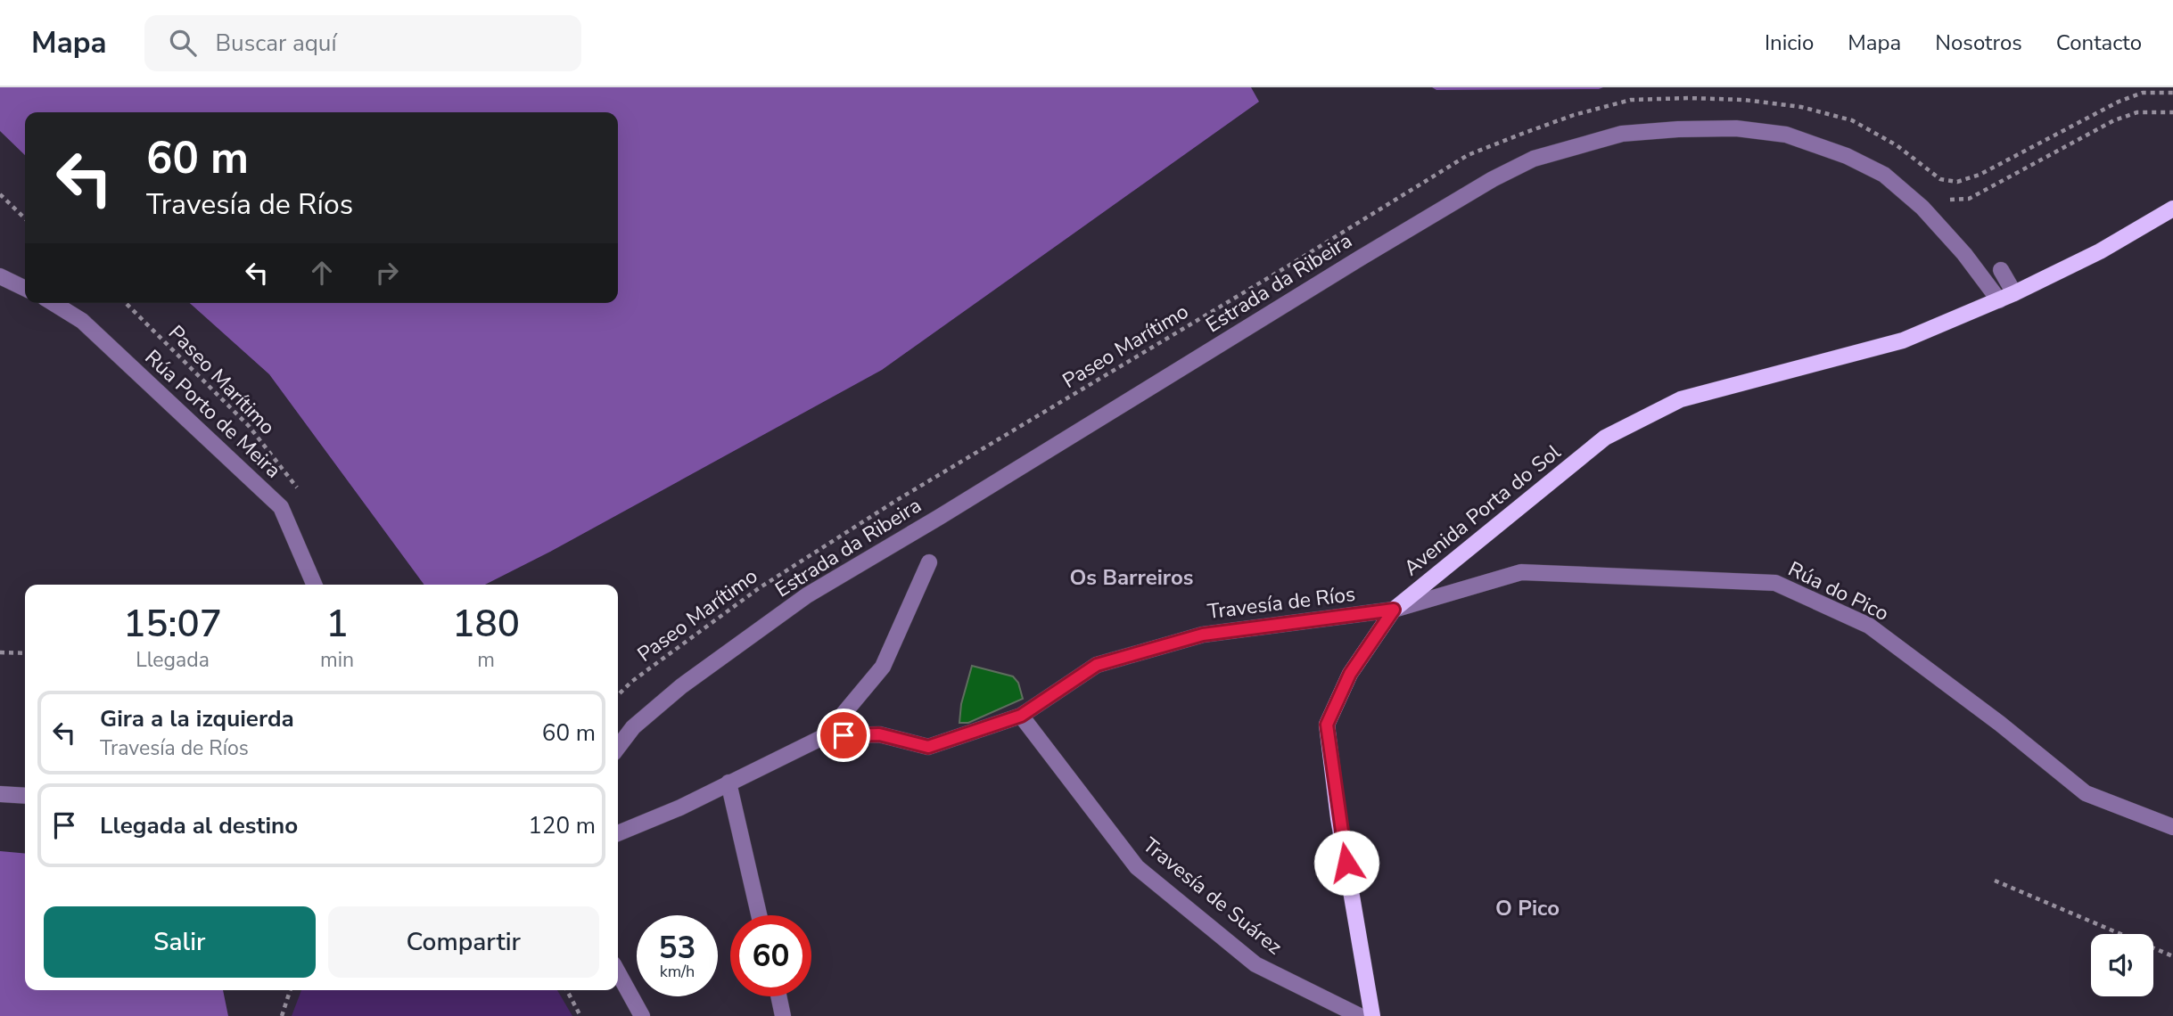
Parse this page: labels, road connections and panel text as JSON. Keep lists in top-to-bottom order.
{
  "streets": {
    "main road": ["Avenida Porta do Sol"],
    "street": [
      "Estrada da Ribeira",
      "Rúa Porto de Meira",
      "Rúa do Pico",
      "Travesía de Ríos",
      "Travesía de Suárez"
    ],
    "path": ["Paseo Marítimo"]
  },
  "crossings": [
    ["Estrada da Ribeira", "Avenida Porta do Sol"],
    ["Avenida Porta do Sol", "Rúa do Pico"],
    ["Avenida Porta do Sol", "Travesía de Ríos"],
    ["Rúa do Pico", "Travesía de Ríos"],
    ["Travesía de Ríos", "Travesía de Suárez"]
  ],
  "districts": ["Os Barreiros", "O Pico"],
  "page": {
    "header": "Mapa",
    "search": "Buscar aquí",
    "nav": [
      "Inicio",
      "Mapa",
      "Nosotros",
      "Contacto"
    ],
    "turn": ["60 m", "Travesía de Ríos"],
    "eta": [
      "15:07",
      "Llegada",
      "1",
      "min",
      "180",
      "m"
    ],
    "list": [
      {
        "name": "Gira a la izquierda",
        "note": "Travesía de Ríos",
        "value": "60 m"
      },
      {
        "name": "Llegada al destino",
        "value": "120 m"
      }
    ],
    "buttons": ["Salir", "Compartir"],
    "speed": "53 km/h",
    "limit": "60"
  }
}
